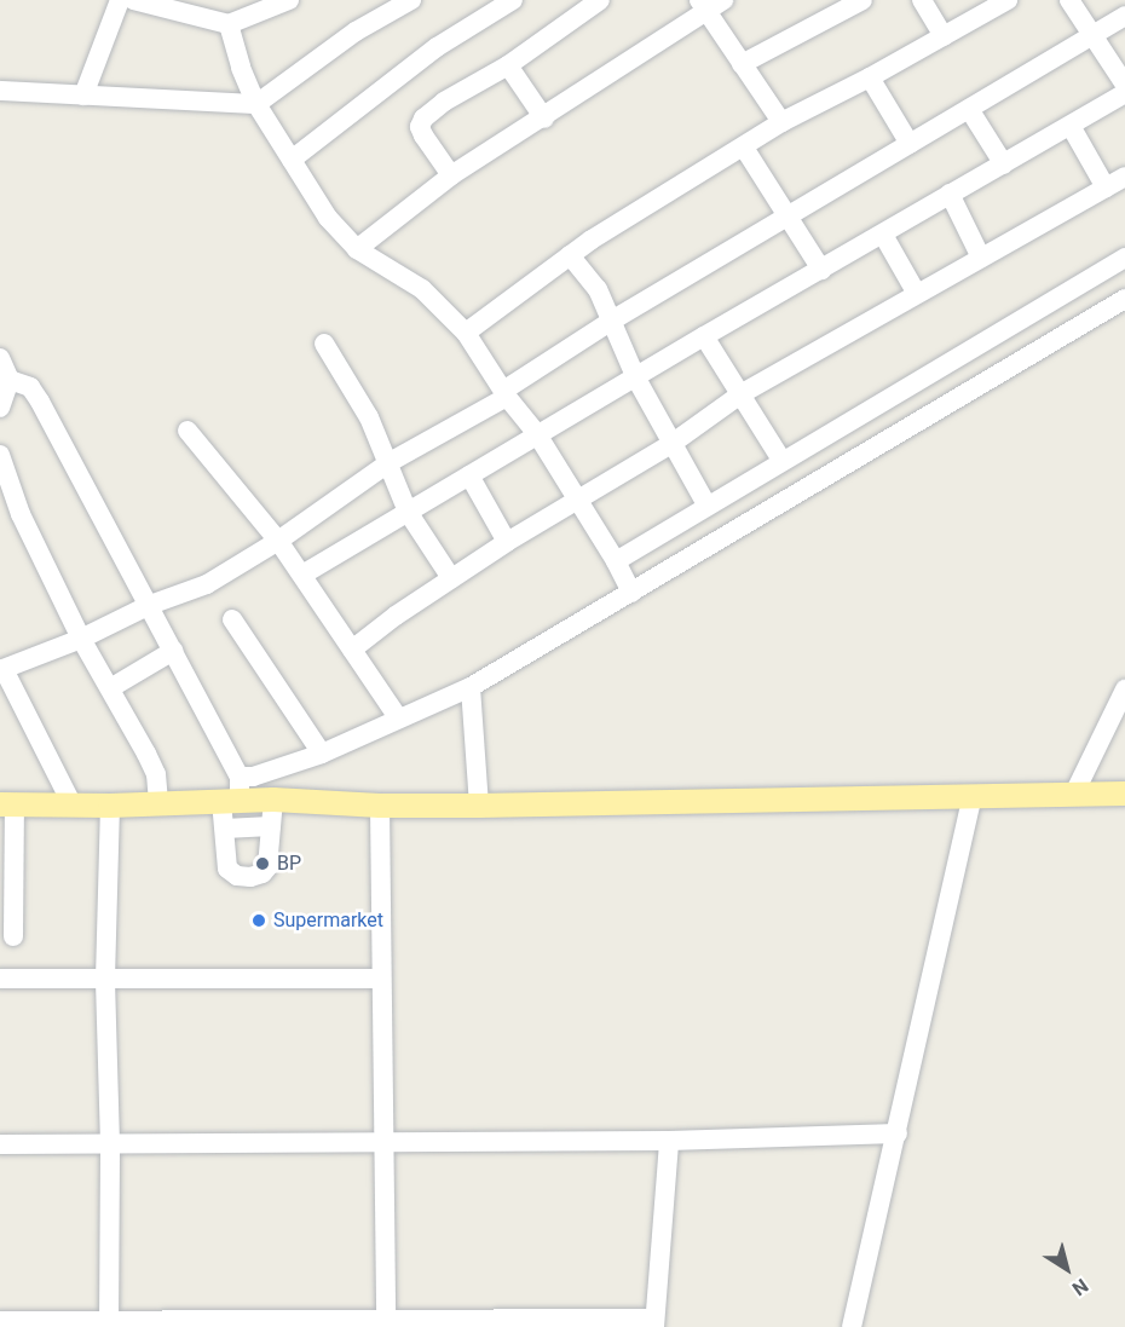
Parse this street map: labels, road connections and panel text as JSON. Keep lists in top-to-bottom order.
{
  "places": ["BP", "Supermarket"],
  "north": "bottom right"
}
